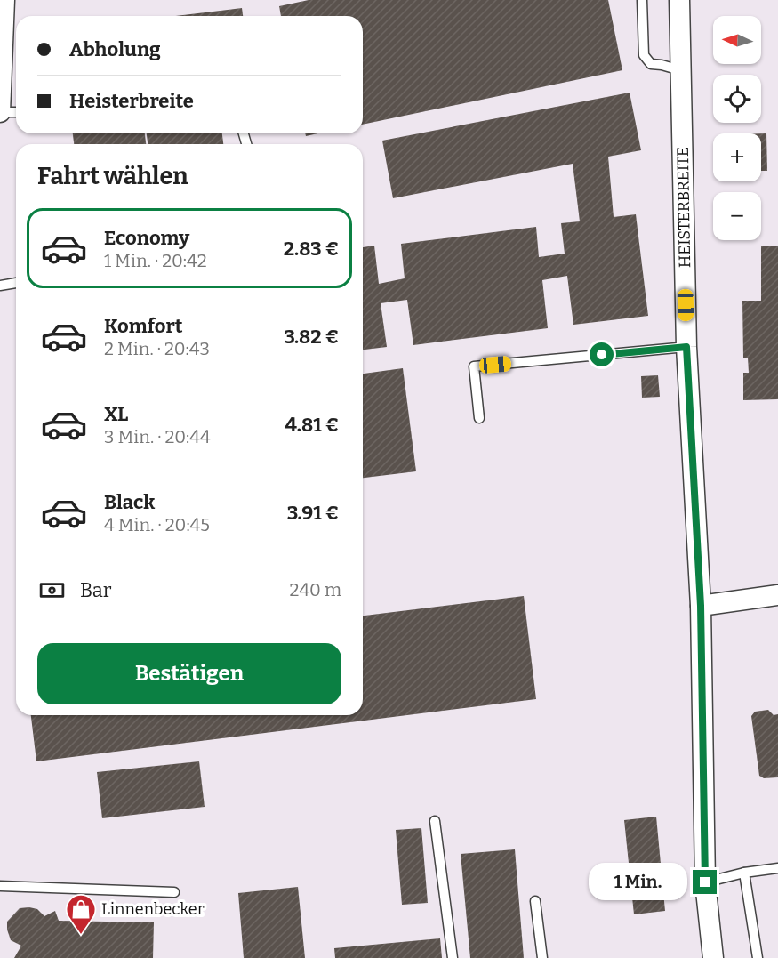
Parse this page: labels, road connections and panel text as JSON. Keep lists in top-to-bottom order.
{
  "streets": {
    "street": ["HEISTERBREITE"]
  },
  "places": {
    "shop": ["Linnenbecker"]
  },
  "north": "left",
  "page": {
    "map_buttons": ["+", "−"],
    "banner": ["Abholung", "Heisterbreite"],
    "heading": "Fahrt wählen",
    "list": [
      {
        "name": "Economy",
        "note": "1 Min. · 20:42",
        "value": "2.83 €"
      },
      {
        "name": "Komfort",
        "note": "2 Min. · 20:43",
        "value": "3.82 €"
      },
      {
        "name": "XL",
        "note": "3 Min. · 20:44",
        "value": "4.81 €"
      },
      {
        "name": "Black",
        "note": "4 Min. · 20:45",
        "value": "3.91 €"
      }
    ],
    "pay": ["Bar", "240 m"],
    "buttons": "Bestätigen",
    "bubble": "1 Min."
  }
}
